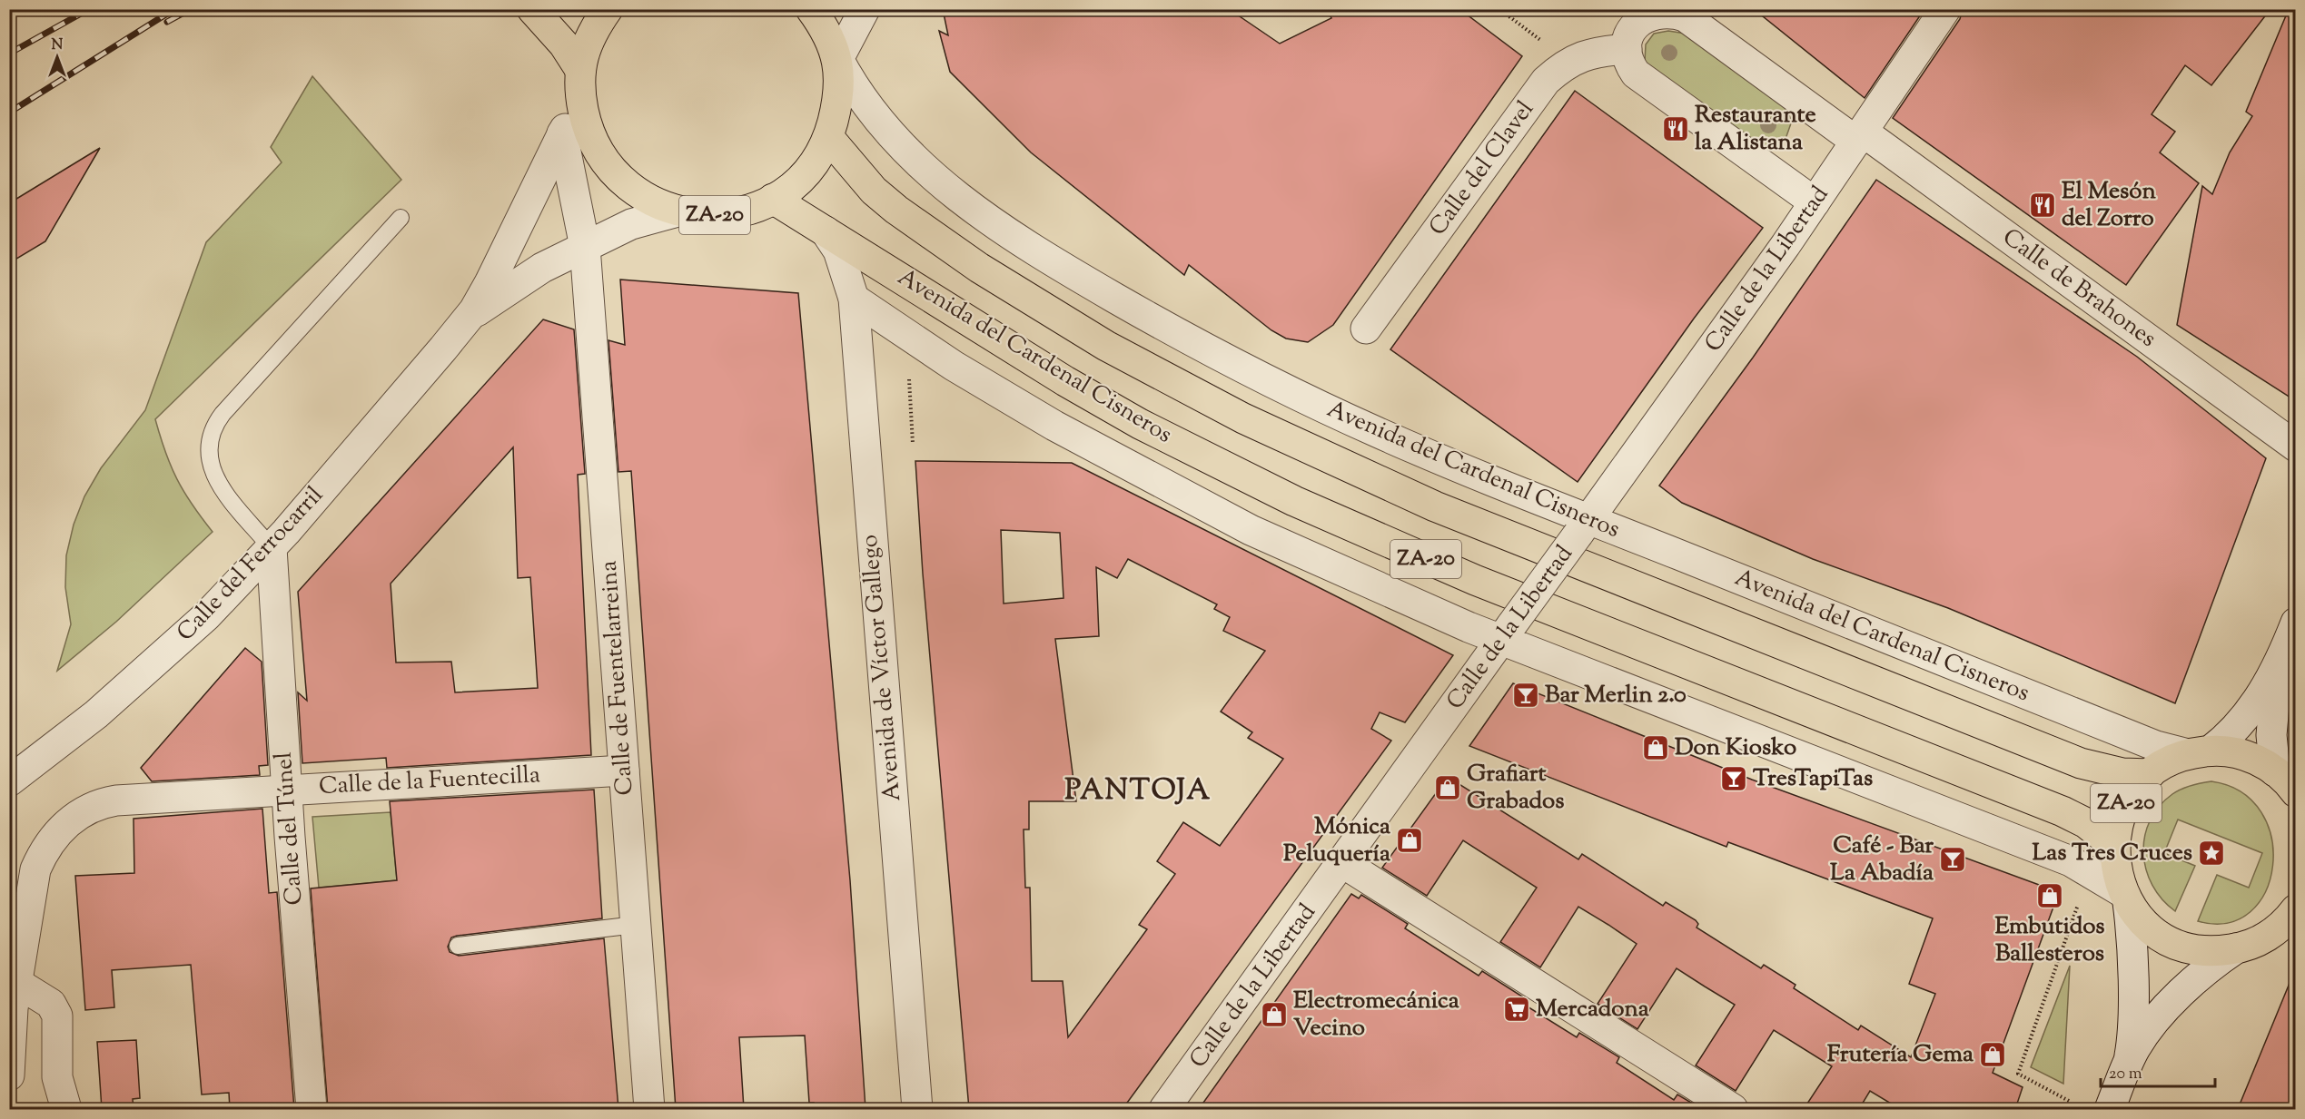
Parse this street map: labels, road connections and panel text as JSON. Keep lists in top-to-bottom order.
{
  "streets": {
    "highway": ["ZA-20", "Avenida del Cardenal Cisneros"],
    "street": [
      "Calle del Clavel",
      "Calle de la Libertad",
      "Calle de Brahones",
      "Calle del Ferrocarril",
      "Avenida de Víctor Gallego",
      "Calle de Fuentelarreina",
      "Calle de la Fuentecilla",
      "Calle del Túnel"
    ]
  },
  "crossings": [
    ["Calle del Clavel", "Calle de Brahones"],
    ["ZA-20", "Avenida del Cardenal Cisneros"],
    ["ZA-20", "Calle del Ferrocarril"],
    ["Calle de la Libertad", "Calle de Brahones"],
    ["Calle de la Libertad", "Avenida del Cardenal Cisneros"],
    ["Avenida del Cardenal Cisneros", "Avenida de Víctor Gallego"],
    ["Calle del Ferrocarril", "Calle de Fuentelarreina"],
    ["Calle del Ferrocarril", "Calle del Túnel"],
    ["Calle de Fuentelarreina", "Calle de la Fuentecilla"],
    ["Calle de la Fuentecilla", "Calle del Túnel"]
  ],
  "districts": ["PANTOJA"],
  "places": {
    "restaurant": ["Restaurante la Alistana", "El Mesón del Zorro"],
    "bar": ["Bar Merlin 2.0", "TresTapiTas", "Café - Bar La Abadía"],
    "shop": [
      "Don Kiosko",
      "Grafiart Grabados",
      "Mónica Peluquería",
      "Embutidos Ballesteros",
      "Electromecánica Vecino",
      "Frutería Gema"
    ],
    "place": ["Las Tres Cruces"],
    "supermarket": ["Mercadona"]
  },
  "scale_bar": "20 m",
  "north": "top"
}
